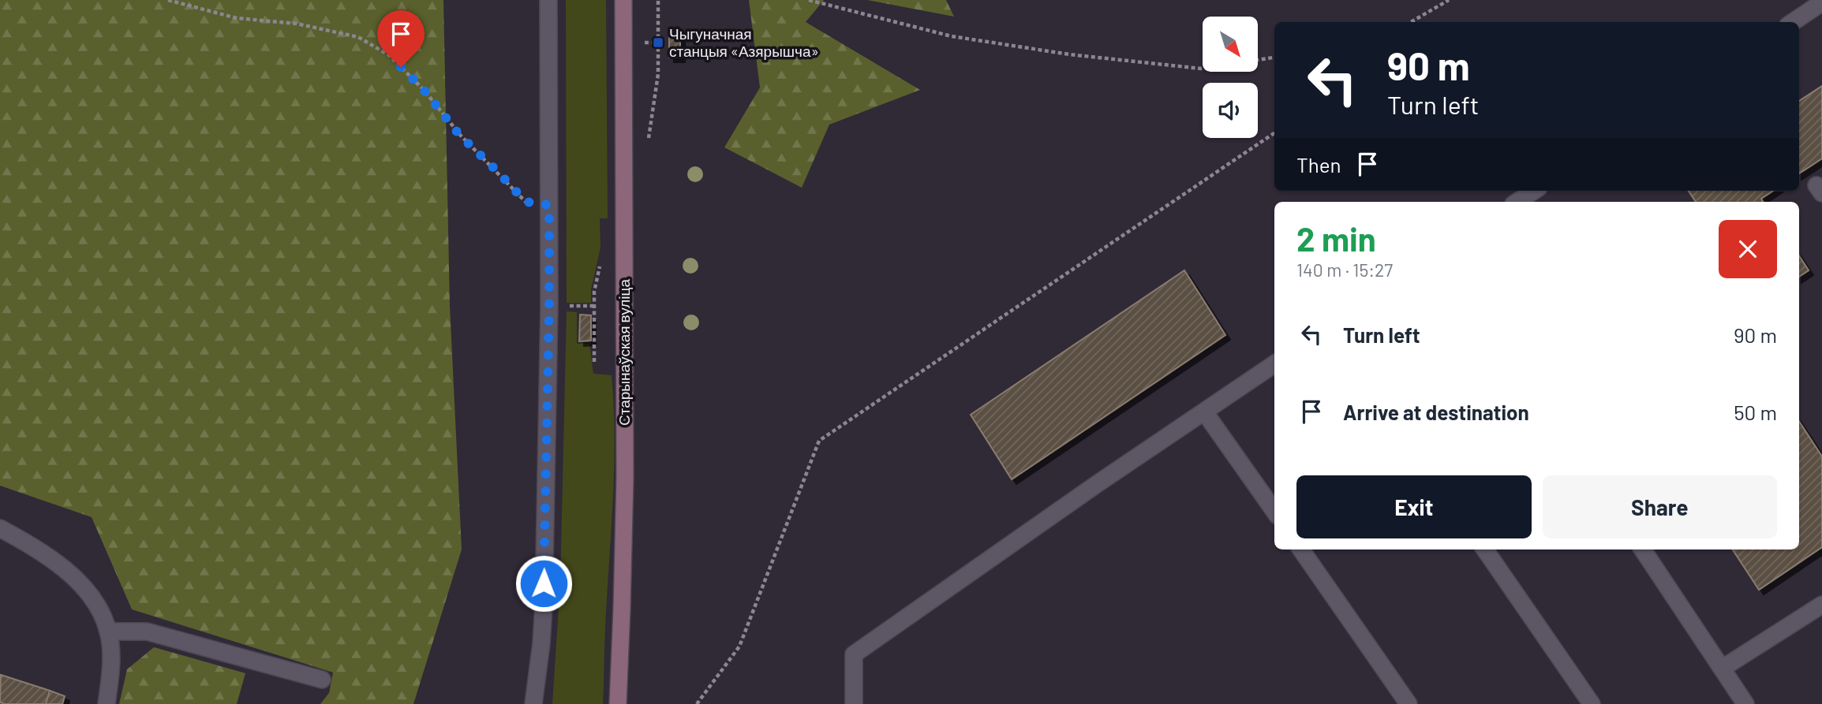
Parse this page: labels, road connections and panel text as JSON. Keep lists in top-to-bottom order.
{
  "streets": {
    "main road": ["Старынаўская вуліца"]
  },
  "places": {
    "transit": ["Чыгуначная станцыя «Азярышча»"]
  },
  "north": "bottom right",
  "page": {
    "turn": ["90 m", "Turn left"],
    "then": "Then",
    "heading": ["2 min", "140 m · 15:27"],
    "list": [
      {
        "name": "Turn left",
        "value": "90 m"
      },
      {
        "name": "Arrive at destination",
        "value": "50 m"
      }
    ],
    "buttons": ["Exit", "Share"]
  }
}
